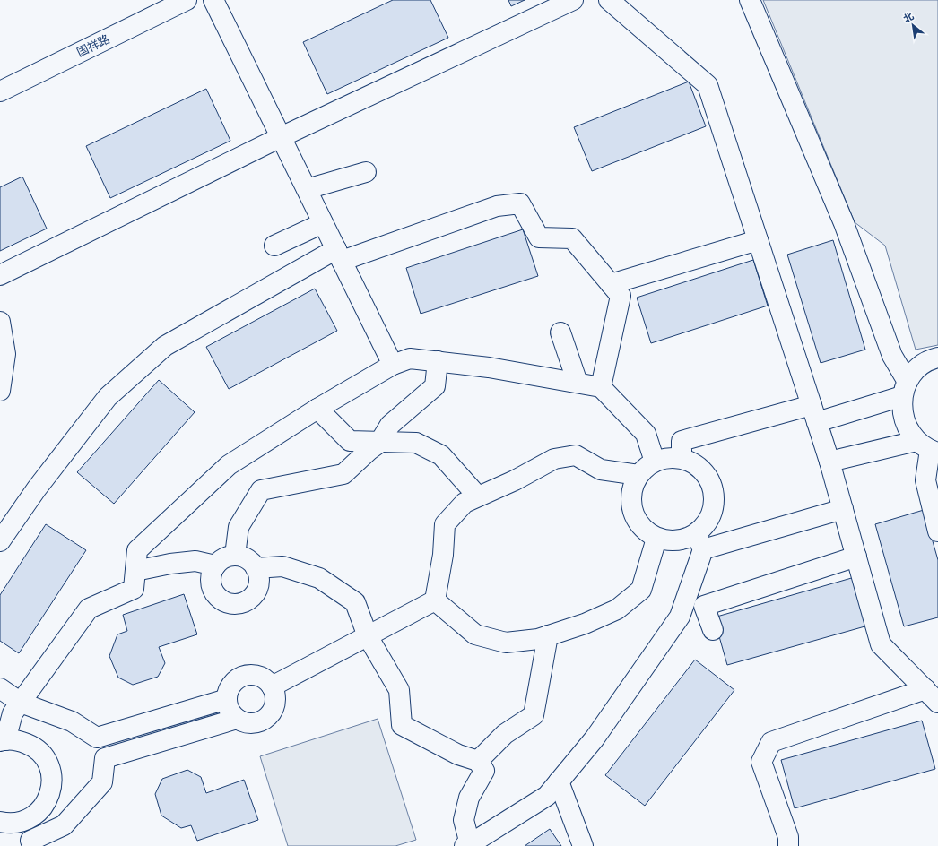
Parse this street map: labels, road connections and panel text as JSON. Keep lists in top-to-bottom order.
{
  "streets": {
    "street": ["国祥路"]
  },
  "north": "top left"
}
